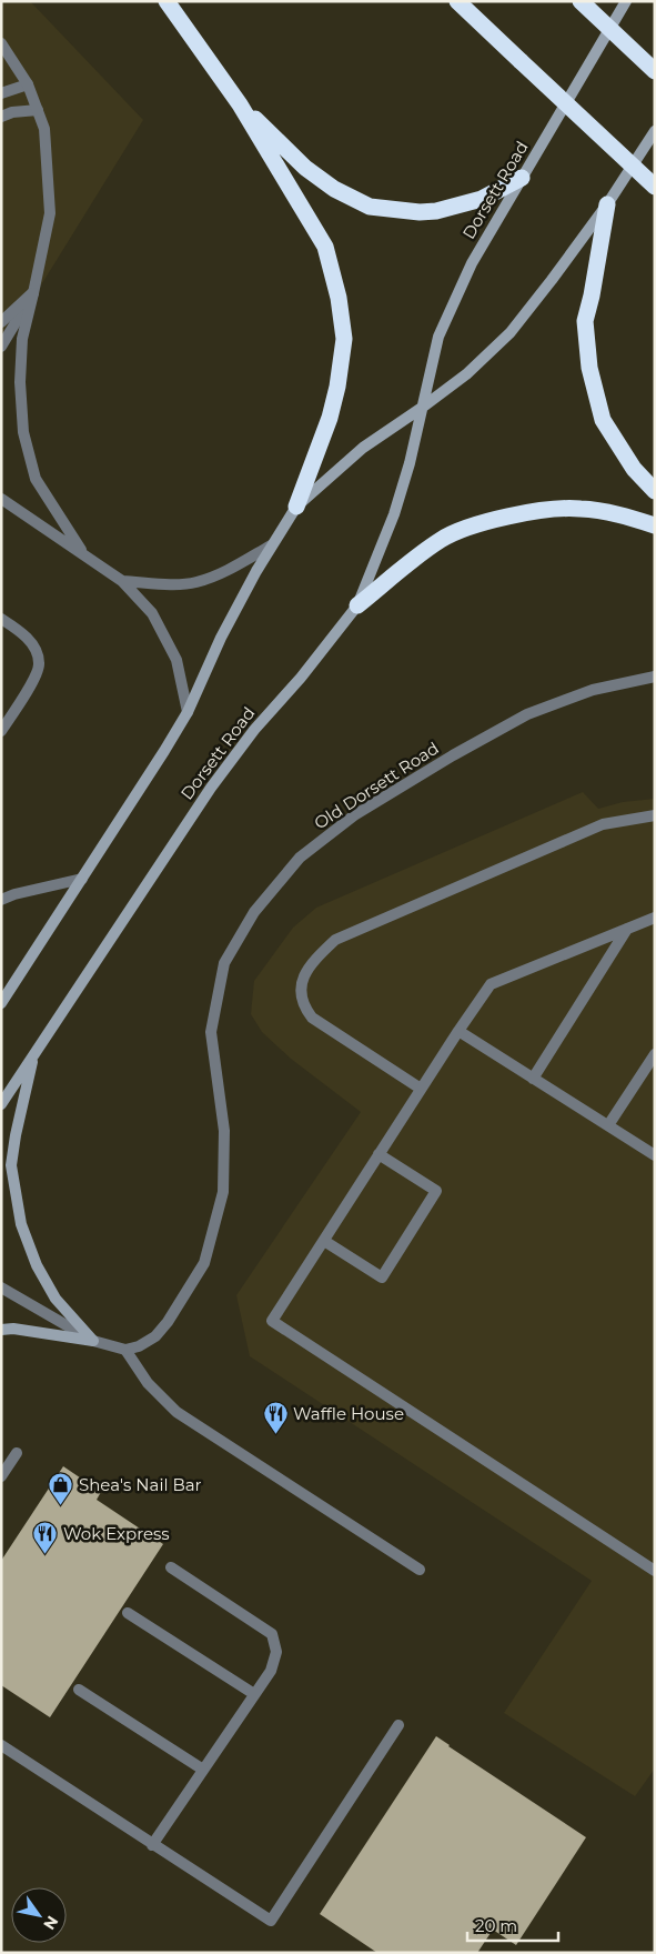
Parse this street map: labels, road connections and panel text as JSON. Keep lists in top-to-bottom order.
{
  "streets": {
    "main road": ["Dorsett Road"],
    "street": ["Old Dorsett Road"]
  },
  "places": {
    "restaurant": ["Waffle House", "Wok Express"],
    "shop": ["Shea's Nail Bar"]
  },
  "scale_bar": "20 m",
  "north": "bottom right"
}
